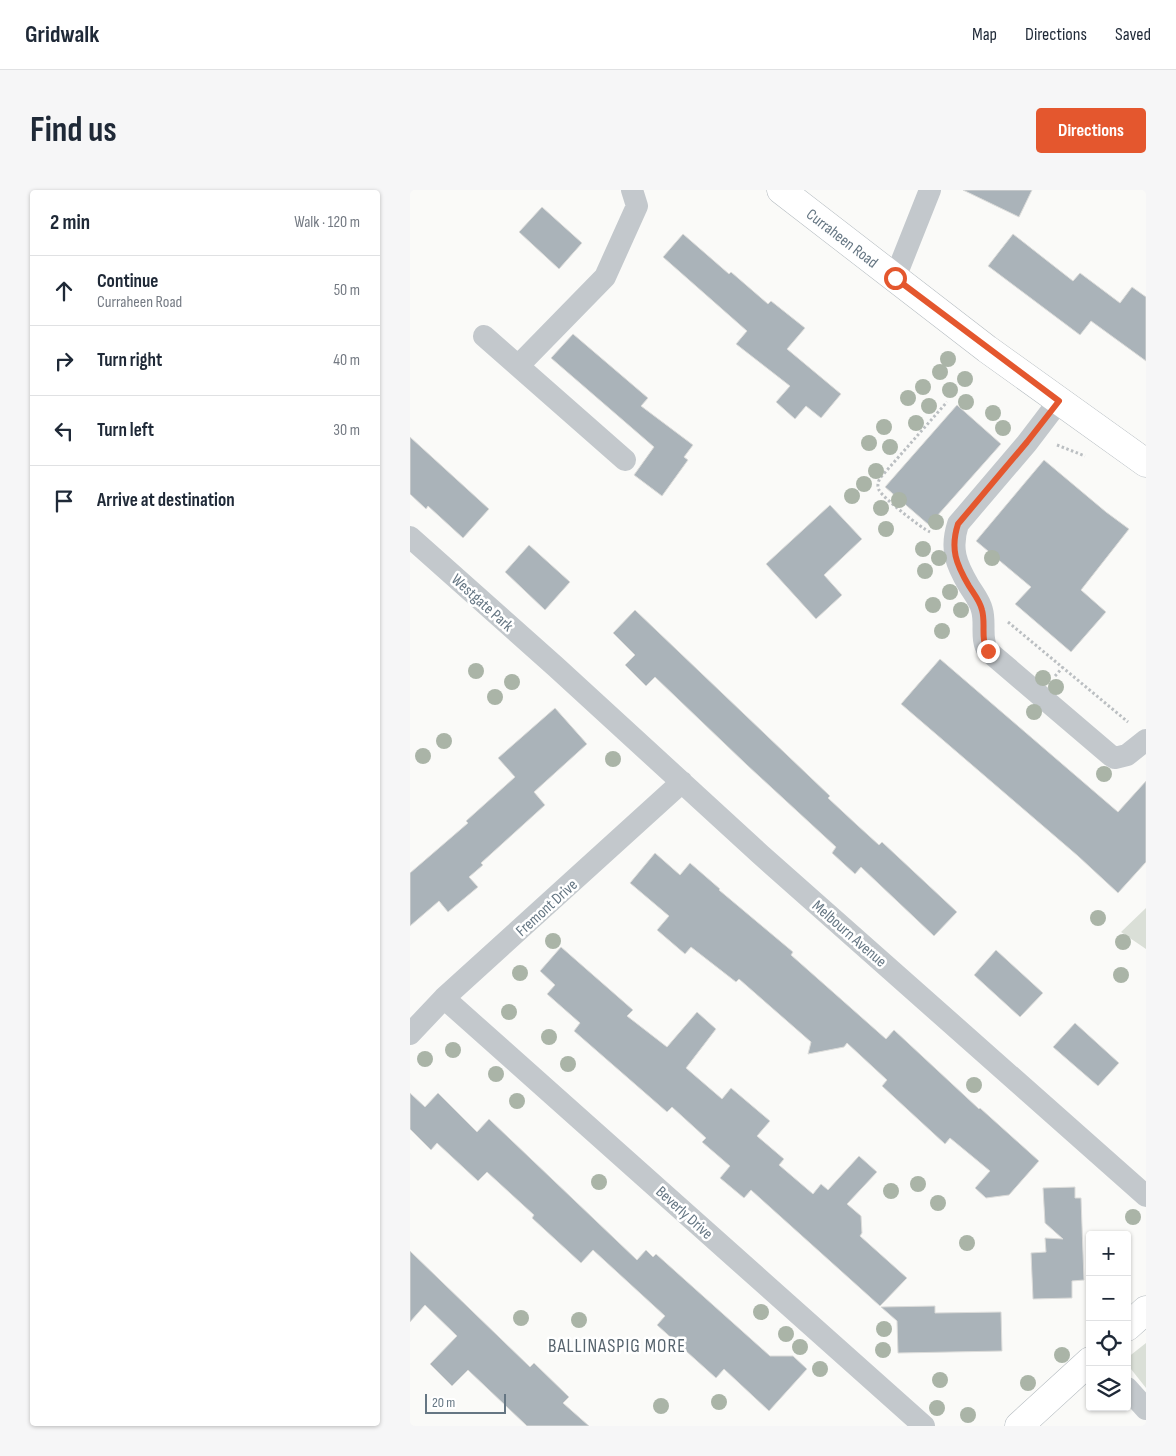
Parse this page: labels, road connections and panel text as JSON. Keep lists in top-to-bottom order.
{
  "streets": {
    "street": [
      "Curraheen Road",
      "Westgate Park",
      "Fremont Drive",
      "Melbourn Avenue",
      "Beverly Drive"
    ]
  },
  "crossings": [
    ["Westgate Park", "Melbourn Avenue"],
    ["Fremont Drive", "Melbourn Avenue"],
    ["Fremont Drive", "Beverly Drive"]
  ],
  "districts": ["BALLINASPIG MORE"],
  "scale_bar": "20 m",
  "page": {
    "header": "Gridwalk",
    "nav": ["Map", "Directions", "Saved"],
    "buttons": "Directions",
    "title": "Find us",
    "heading": ["2 min", "Walk · 120 m"],
    "list": [
      ["Continue", "Curraheen Road", "50 m"],
      ["Turn right", "40 m"],
      ["Turn left", "30 m"],
      "Arrive at destination"
    ],
    "map_buttons": ["+", "−"],
    "scale": "20 m"
  }
}
